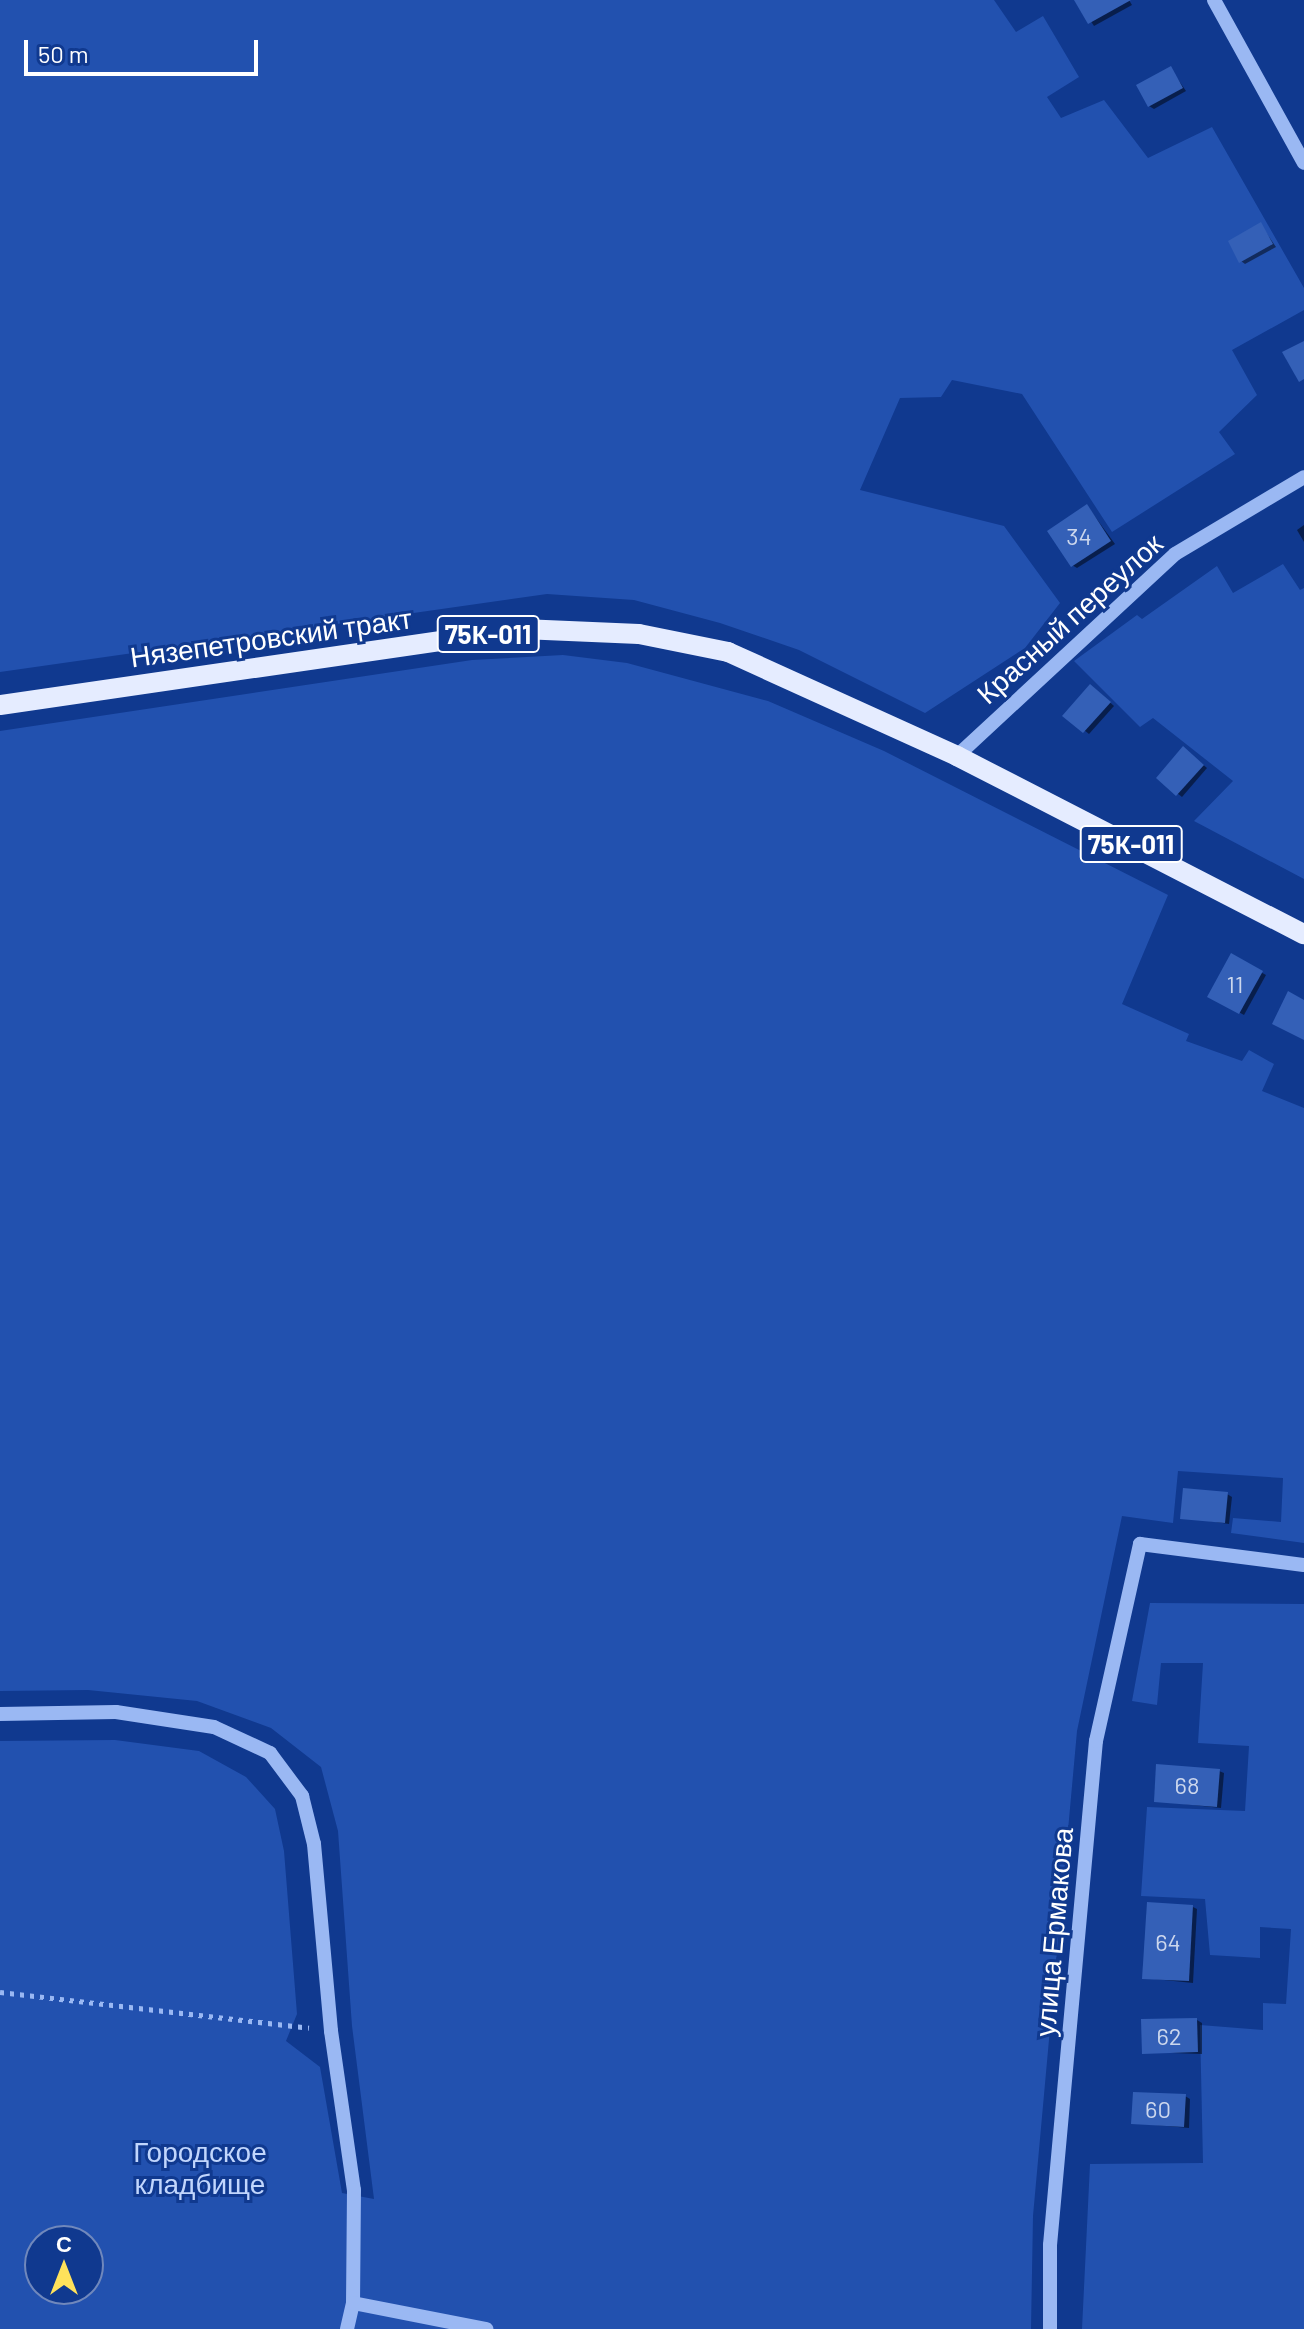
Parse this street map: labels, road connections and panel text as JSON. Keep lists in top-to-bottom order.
{
  "streets": {
    "main road": ["75К-011", "Нязепетровский тракт"],
    "street": ["Красный переулок", "улица Ермакова"]
  },
  "crossings": [
    ["Красный переулок", "75К-011"],
    ["Красный переулок", "Нязепетровский тракт"],
    ["75К-011", "Нязепетровский тракт"]
  ],
  "parks": ["Городское кладбище"],
  "house_numbers": [
    "34",
    "11",
    "68",
    "64",
    "62",
    "60"
  ],
  "scale_bar": "50 m",
  "north": "top"
}
